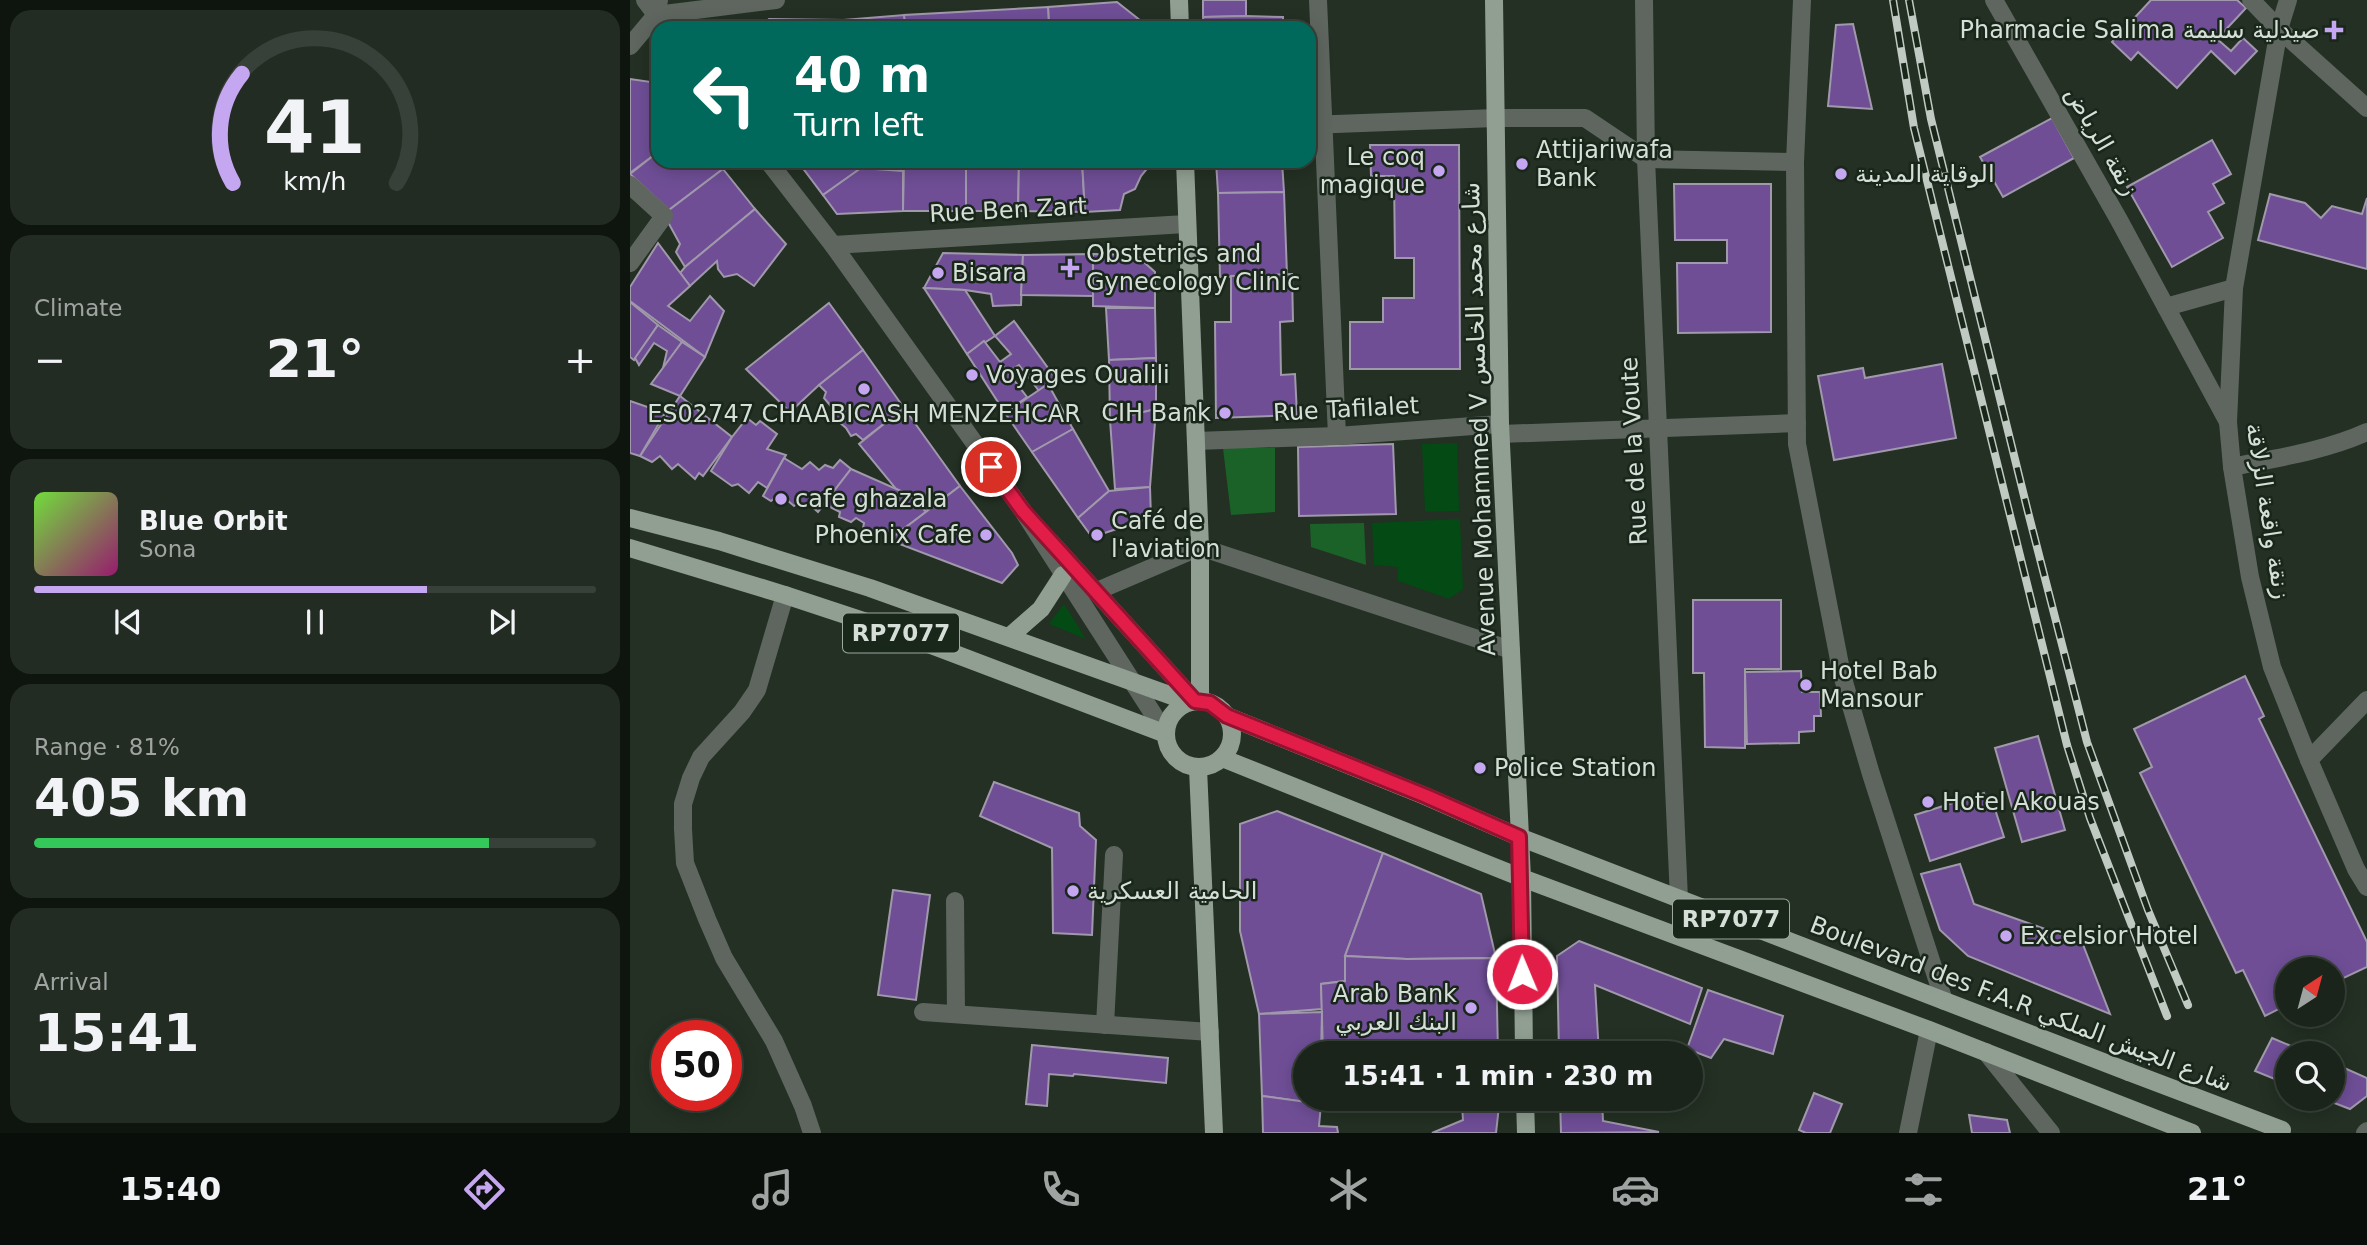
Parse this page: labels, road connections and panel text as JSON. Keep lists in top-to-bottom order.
{
  "streets": {
    "main road": ["Avenue Mohammed V شارع محمد الخامس", "RP7077", "Boulevard des F.A.R شارع الجيش الملكي"],
    "street": [
      "زنقة الرياض",
      "Rue Ben Zart",
      "Rue Tafilalet",
      "Rue de la Voute",
      "زنقة واقعة الزلاقة"
    ]
  },
  "crossings": [
    ["زنقة الرياض", "زنقة واقعة الزلاقة"],
    ["Rue Tafilalet", "Avenue Mohammed V شارع محمد الخامس"],
    ["Rue Tafilalet", "Rue de la Voute"],
    ["Avenue Mohammed V شارع محمد الخامس", "RP7077"],
    ["Avenue Mohammed V شارع محمد الخامس", "Boulevard des F.A.R شارع الجيش الملكي"],
    ["Rue de la Voute", "Boulevard des F.A.R شارع الجيش الملكي"],
    ["RP7077", "Boulevard des F.A.R شارع الجيش الملكي"]
  ],
  "places": {
    "health": ["Pharmacie Salima صيدلية سليمة", "Obstetrics and Gynecology Clinic"],
    "other": [
      "Attijariwafa Bank",
      "Le coq magique",
      "الوقاية المدينة",
      "Bisara",
      "Voyages Oualili",
      "ES02747 CHAABICASH MENZEHCAR",
      "CIH Bank",
      "cafe ghazala",
      "Phoenix Cafe",
      "Café de l'aviation",
      "Hotel Bab Mansour",
      "Police Station",
      "Hotel Akouas",
      "الحامية العسكرية",
      "Excelsior Hotel",
      "Arab Bank البنك العربي"
    ]
  },
  "north": "top right",
  "page": {
    "turn": ["40 m", "Turn left"],
    "tile": [
      "Climate",
      ["Range · 81%", "405 km"],
      ["Arrival", "15:41"]
    ],
    "heat": ["−", "21°", "+"],
    "song": ["Blue Orbit", "Sona"],
    "limit": "50",
    "trip": "15:41 · 1 min · 230 m",
    "tabs": ["15:40", "21°"],
    "gauge": ["41", "km/h"]
  }
}
